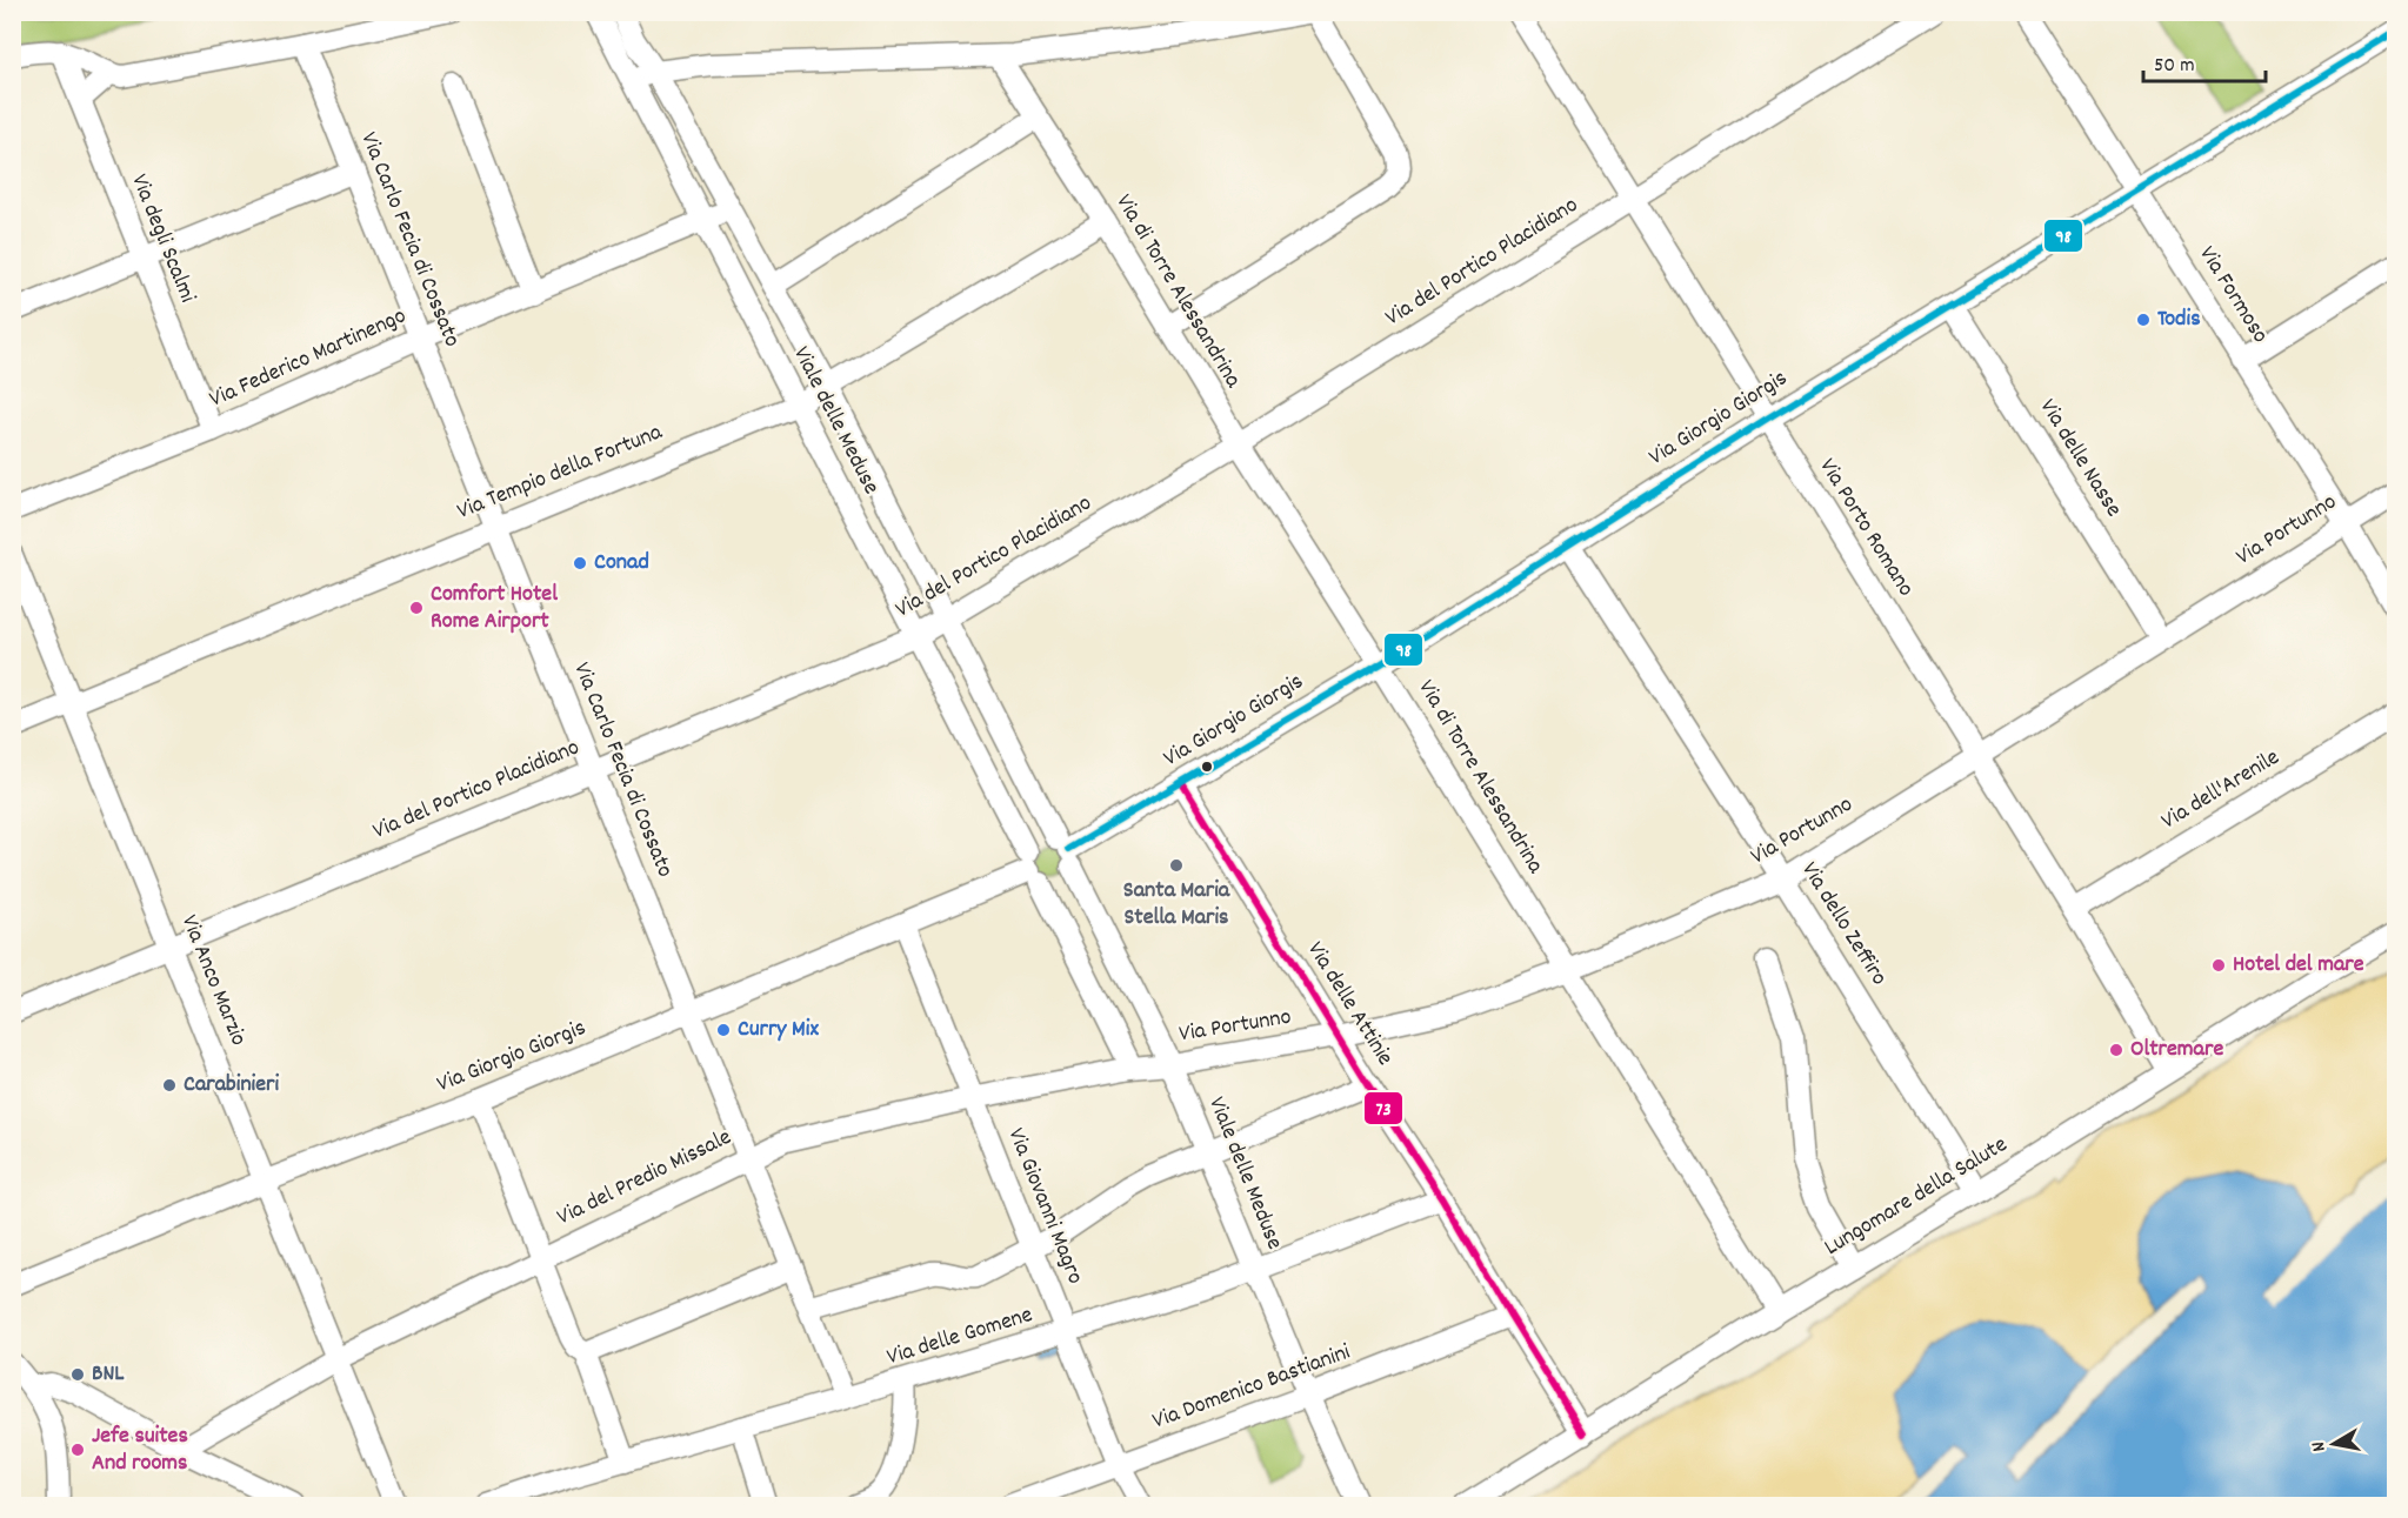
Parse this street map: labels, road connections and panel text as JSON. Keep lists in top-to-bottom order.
{
  "streets": {
    "street": [
      "Via degli Scalmi",
      "Via Carlo Fecia di Cossato",
      "Via del Portico Placidiano",
      "Via di Torre Alessandrina",
      "Via Formoso",
      "Via Federico Martinengo",
      "Via Giorgio Giorgis",
      "Viale delle Meduse",
      "Via delle Nasse",
      "Via Tempio della Fortuna",
      "Via Porto Romano",
      "Via Portunno",
      "Via dell'Arenile",
      "Via dello Zeffiro",
      "Via Anco Marzio",
      "Via delle Attinie",
      "Via del Predio Missale",
      "Lungomare della Salute",
      "Via Giovanni Magro",
      "Via delle Gomene",
      "Via Domenico Bastianini"
    ]
  },
  "crossings": [
    ["Via degli Scalmi", "Via Federico Martinengo"],
    ["Via Carlo Fecia di Cossato", "Via del Portico Placidiano"],
    ["Via Carlo Fecia di Cossato", "Via Federico Martinengo"],
    ["Via Carlo Fecia di Cossato", "Via Giorgio Giorgis"],
    ["Via Carlo Fecia di Cossato", "Via Tempio della Fortuna"],
    ["Via Carlo Fecia di Cossato", "Via del Predio Missale"],
    ["Via Carlo Fecia di Cossato", "Via delle Gomene"],
    ["Via del Portico Placidiano", "Via di Torre Alessandrina"],
    ["Via del Portico Placidiano", "Viale delle Meduse"],
    ["Via del Portico Placidiano", "Via Porto Romano"],
    ["Via del Portico Placidiano", "Via Anco Marzio"],
    ["Via di Torre Alessandrina", "Via Giorgio Giorgis"],
    ["Via di Torre Alessandrina", "Via Tempio della Fortuna"],
    ["Via di Torre Alessandrina", "Via Portunno"],
    ["Via di Torre Alessandrina", "Lungomare della Salute"],
    ["Via Formoso", "Via Giorgio Giorgis"],
    ["Via Formoso", "Via Portunno"],
    ["Via Federico Martinengo", "Viale delle Meduse"],
    ["Via Giorgio Giorgis", "Viale delle Meduse"],
    ["Via Giorgio Giorgis", "Via delle Nasse"],
    ["Via Giorgio Giorgis", "Via Porto Romano"],
    ["Via Giorgio Giorgis", "Via dello Zeffiro"],
    ["Via Giorgio Giorgis", "Via Anco Marzio"],
    ["Via Giorgio Giorgis", "Via delle Attinie"],
    ["Via Giorgio Giorgis", "Via Giovanni Magro"],
    ["Viale delle Meduse", "Via Tempio della Fortuna"],
    ["Viale delle Meduse", "Via Portunno"],
    ["Viale delle Meduse", "Via del Predio Missale"],
    ["Viale delle Meduse", "Via delle Gomene"],
    ["Viale delle Meduse", "Via Domenico Bastianini"],
    ["Via delle Nasse", "Via Portunno"],
    ["Via Tempio della Fortuna", "Via Anco Marzio"],
    ["Via Porto Romano", "Via Portunno"],
    ["Via Porto Romano", "Via dell'Arenile"],
    ["Via Porto Romano", "Lungomare della Salute"],
    ["Via Portunno", "Via dello Zeffiro"],
    ["Via Portunno", "Via delle Attinie"],
    ["Via Portunno", "Via del Predio Missale"],
    ["Via dello Zeffiro", "Lungomare della Salute"],
    ["Via Anco Marzio", "Via del Predio Missale"],
    ["Via delle Attinie", "Lungomare della Salute"],
    ["Via delle Attinie", "Via delle Gomene"],
    ["Via delle Attinie", "Via Domenico Bastianini"],
    ["Via del Predio Missale", "Via Giovanni Magro"],
    ["Via Giovanni Magro", "Via delle Gomene"],
    ["Via Giovanni Magro", "Via Domenico Bastianini"]
  ],
  "places": [
    "Todis",
    "Conad",
    "Comfort Hotel Rome Airport",
    "Santa Maria Stella Maris",
    "Hotel del mare",
    "Curry Mix",
    "Oltremare",
    "Carabinieri",
    "BNL",
    "Jefe suites And rooms"
  ],
  "lines": ["transit line 98", "transit line 73"],
  "scale_bar": "50 m",
  "north": "left"
}
